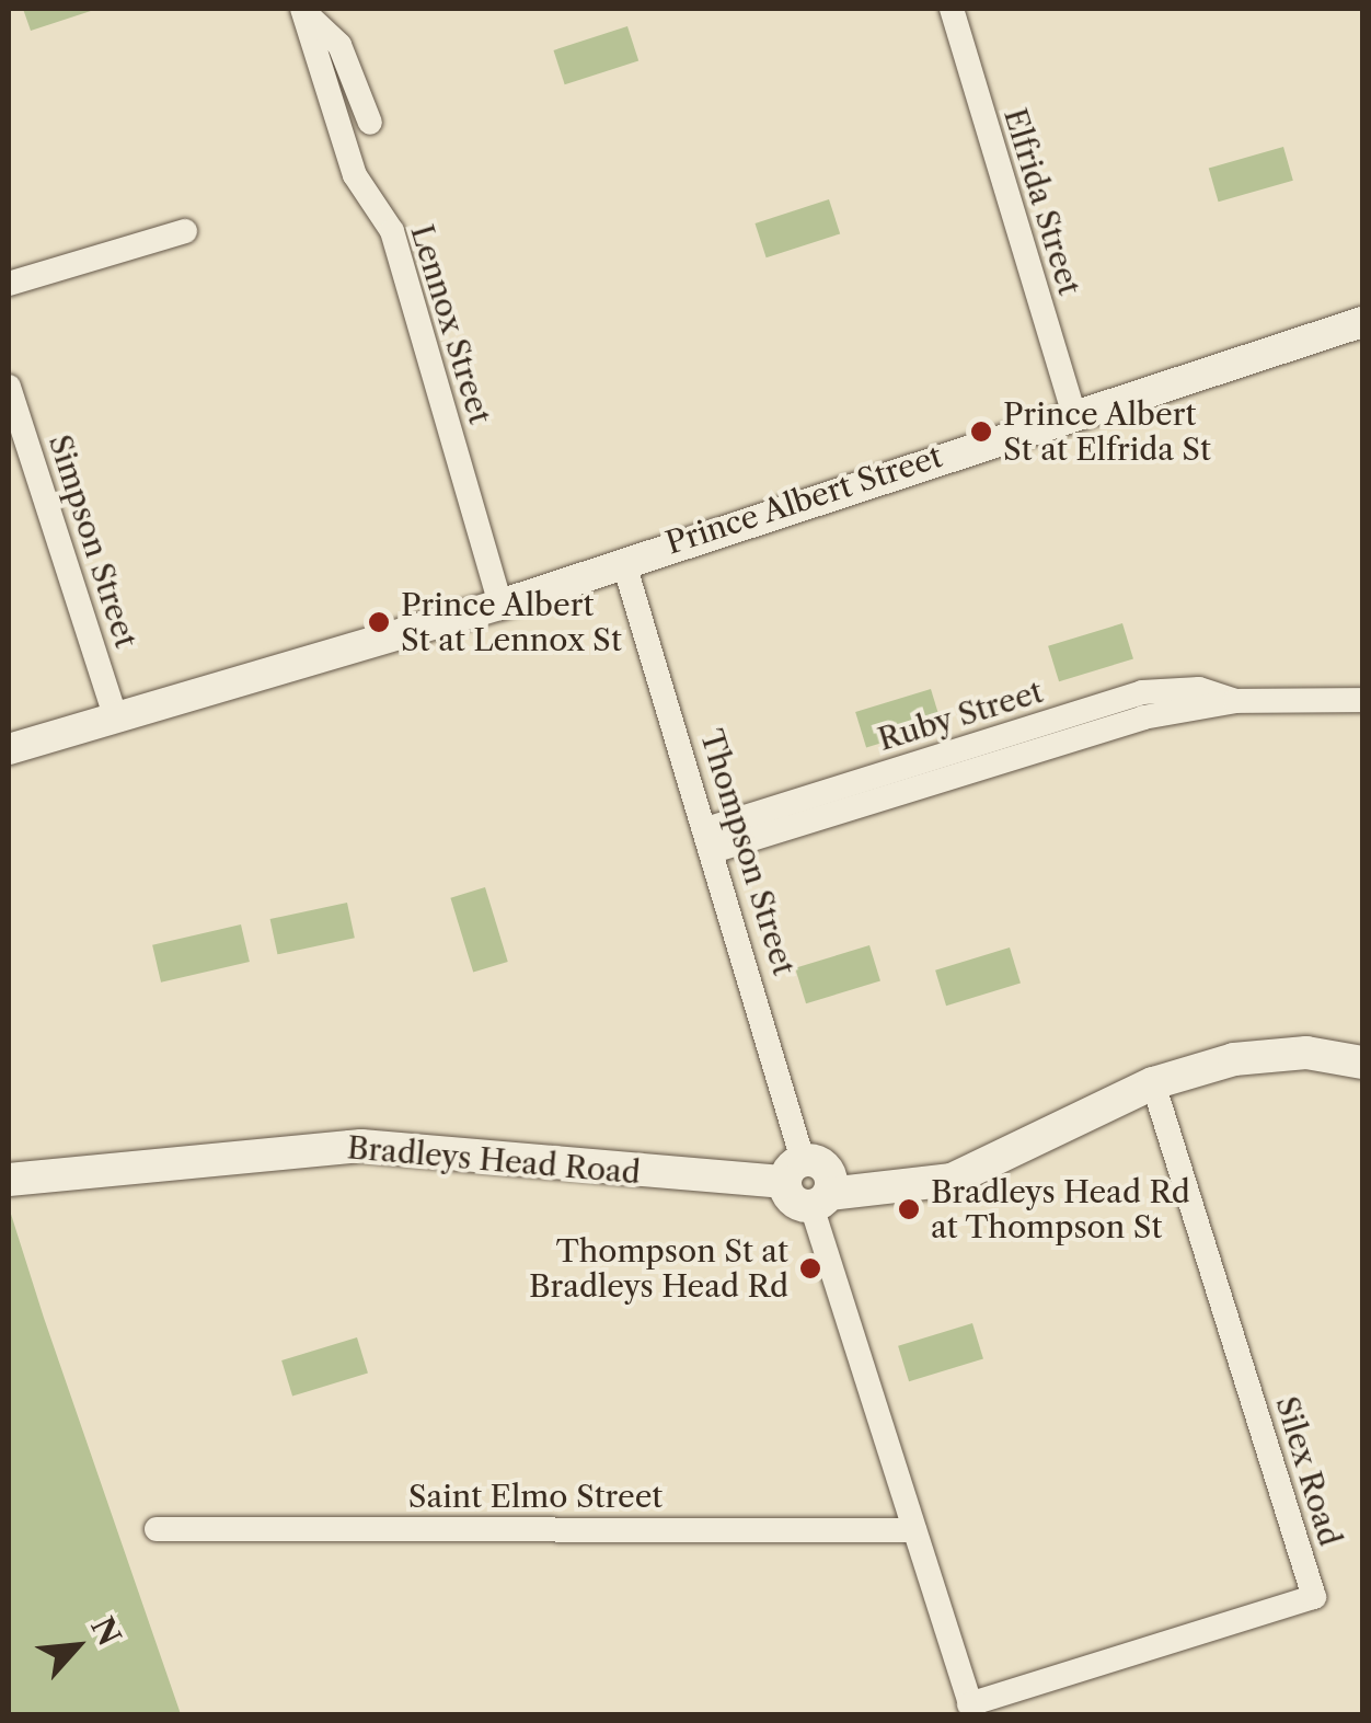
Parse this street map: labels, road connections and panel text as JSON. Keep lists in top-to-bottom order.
{
  "streets": {
    "main road": ["Bradleys Head Road"],
    "street": [
      "Elfrida Street",
      "Lennox Street",
      "Prince Albert Street",
      "Simpson Street",
      "Ruby Street",
      "Thompson Street",
      "Silex Road",
      "Saint Elmo Street"
    ]
  },
  "crossings": [
    ["Elfrida Street", "Prince Albert Street"],
    ["Lennox Street", "Prince Albert Street"],
    ["Prince Albert Street", "Simpson Street"],
    ["Prince Albert Street", "Thompson Street"],
    ["Ruby Street", "Thompson Street"],
    ["Thompson Street", "Bradleys Head Road"],
    ["Thompson Street", "Silex Road"],
    ["Thompson Street", "Saint Elmo Street"],
    ["Bradleys Head Road", "Silex Road"]
  ],
  "places": [
    "Prince Albert St at Elfrida St",
    "Prince Albert St at Lennox St",
    "Bradleys Head Rd at Thompson St",
    "Thompson St at Bradleys Head Rd"
  ],
  "north": "top right"
}
